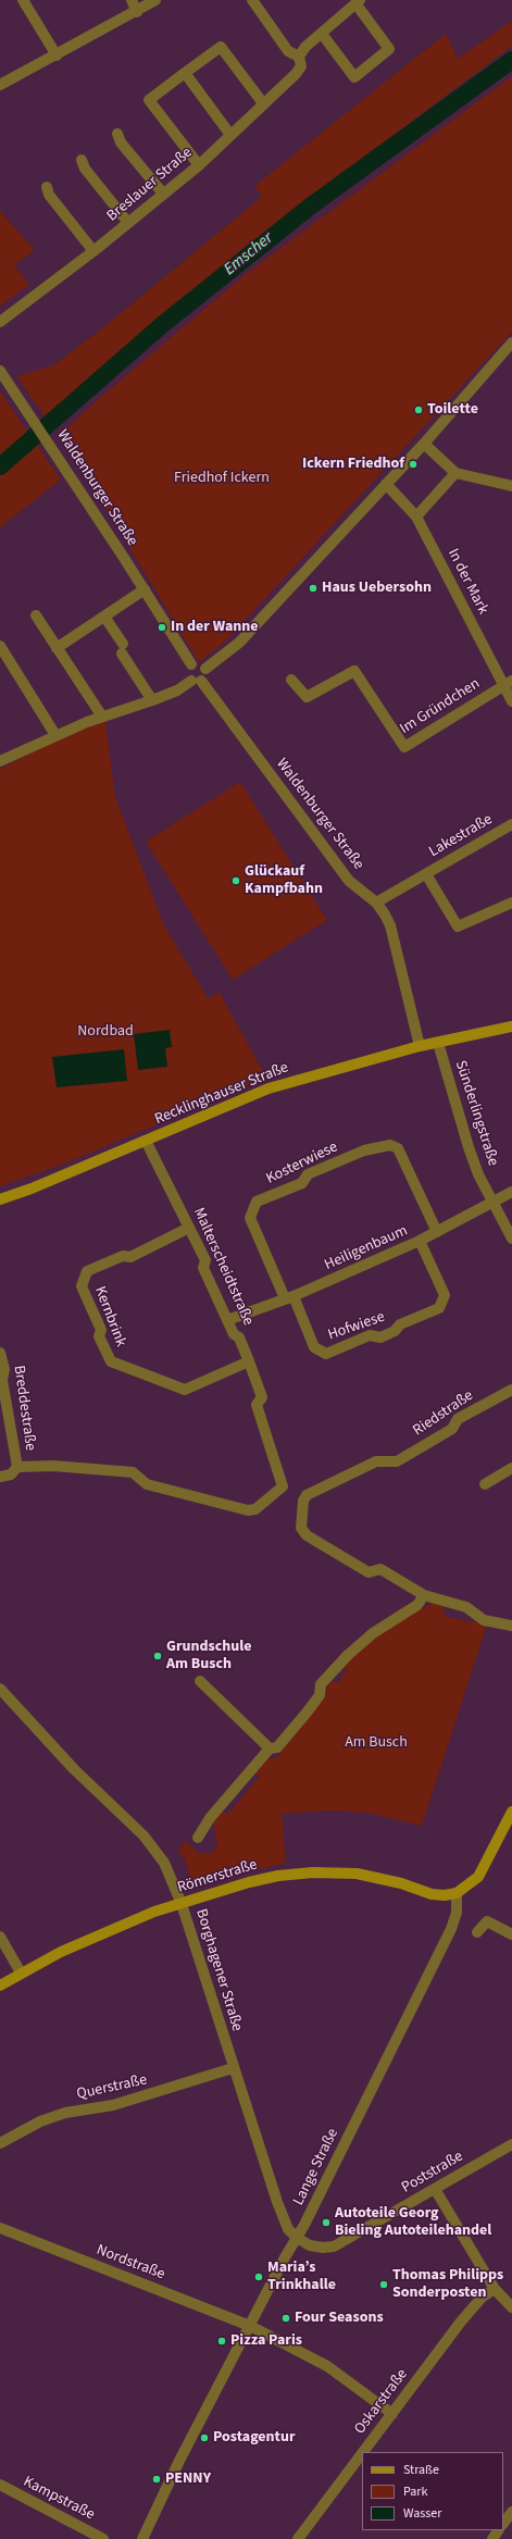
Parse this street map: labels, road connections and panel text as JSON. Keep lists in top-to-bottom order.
{
  "streets": {
    "main road": ["Recklinghauser Straße", "Römerstraße"],
    "street": [
      "Breslauer Straße",
      "Waldenburger Straße",
      "In der Mark",
      "Im Gründchen",
      "Lakestraße",
      "Sünderlingstraße",
      "Kosterwiese",
      "Heiligenbaum",
      "Malterscheidtstraße",
      "Kernbrink",
      "Hofwiese",
      "Breddestraße",
      "Riedstraße",
      "Borghagener Straße",
      "Querstraße",
      "Lange Straße",
      "Poststraße",
      "Nordstraße",
      "Oskarstraße",
      "Kampstraße"
    ]
  },
  "crossings": [
    ["Waldenburger Straße", "Lakestraße"],
    ["Waldenburger Straße", "Recklinghauser Straße"],
    ["In der Mark", "Im Gründchen"],
    ["Recklinghauser Straße", "Sünderlingstraße"],
    ["Recklinghauser Straße", "Malterscheidtstraße"],
    ["Sünderlingstraße", "Heiligenbaum"],
    ["Kosterwiese", "Heiligenbaum"],
    ["Kosterwiese", "Hofwiese"],
    ["Heiligenbaum", "Malterscheidtstraße"],
    ["Heiligenbaum", "Hofwiese"],
    ["Malterscheidtstraße", "Kernbrink"],
    ["Malterscheidtstraße", "Breddestraße"],
    ["Römerstraße", "Borghagener Straße"],
    ["Römerstraße", "Lange Straße"],
    ["Borghagener Straße", "Querstraße"],
    ["Borghagener Straße", "Lange Straße"],
    ["Borghagener Straße", "Poststraße"],
    ["Lange Straße", "Poststraße"],
    ["Lange Straße", "Nordstraße"],
    ["Nordstraße", "Oskarstraße"]
  ],
  "water": ["Emscher"],
  "parks": ["Friedhof Ickern", "Nordbad", "Am Busch"],
  "places": [
    "Toilette",
    "Ickern Friedhof",
    "Haus Uebersohn",
    "In der Wanne",
    "Glückauf Kampfbahn",
    "Grundschule Am Busch",
    "Autoteile Georg Bieling Autoteilehandel",
    "Maria’s Trinkhalle",
    "Thomas Philipps Sonderposten",
    "Four Seasons",
    "Pizza Paris",
    "Postagentur",
    "PENNY"
  ],
  "legend": ["Straße", "Park", "Wasser"]
}
